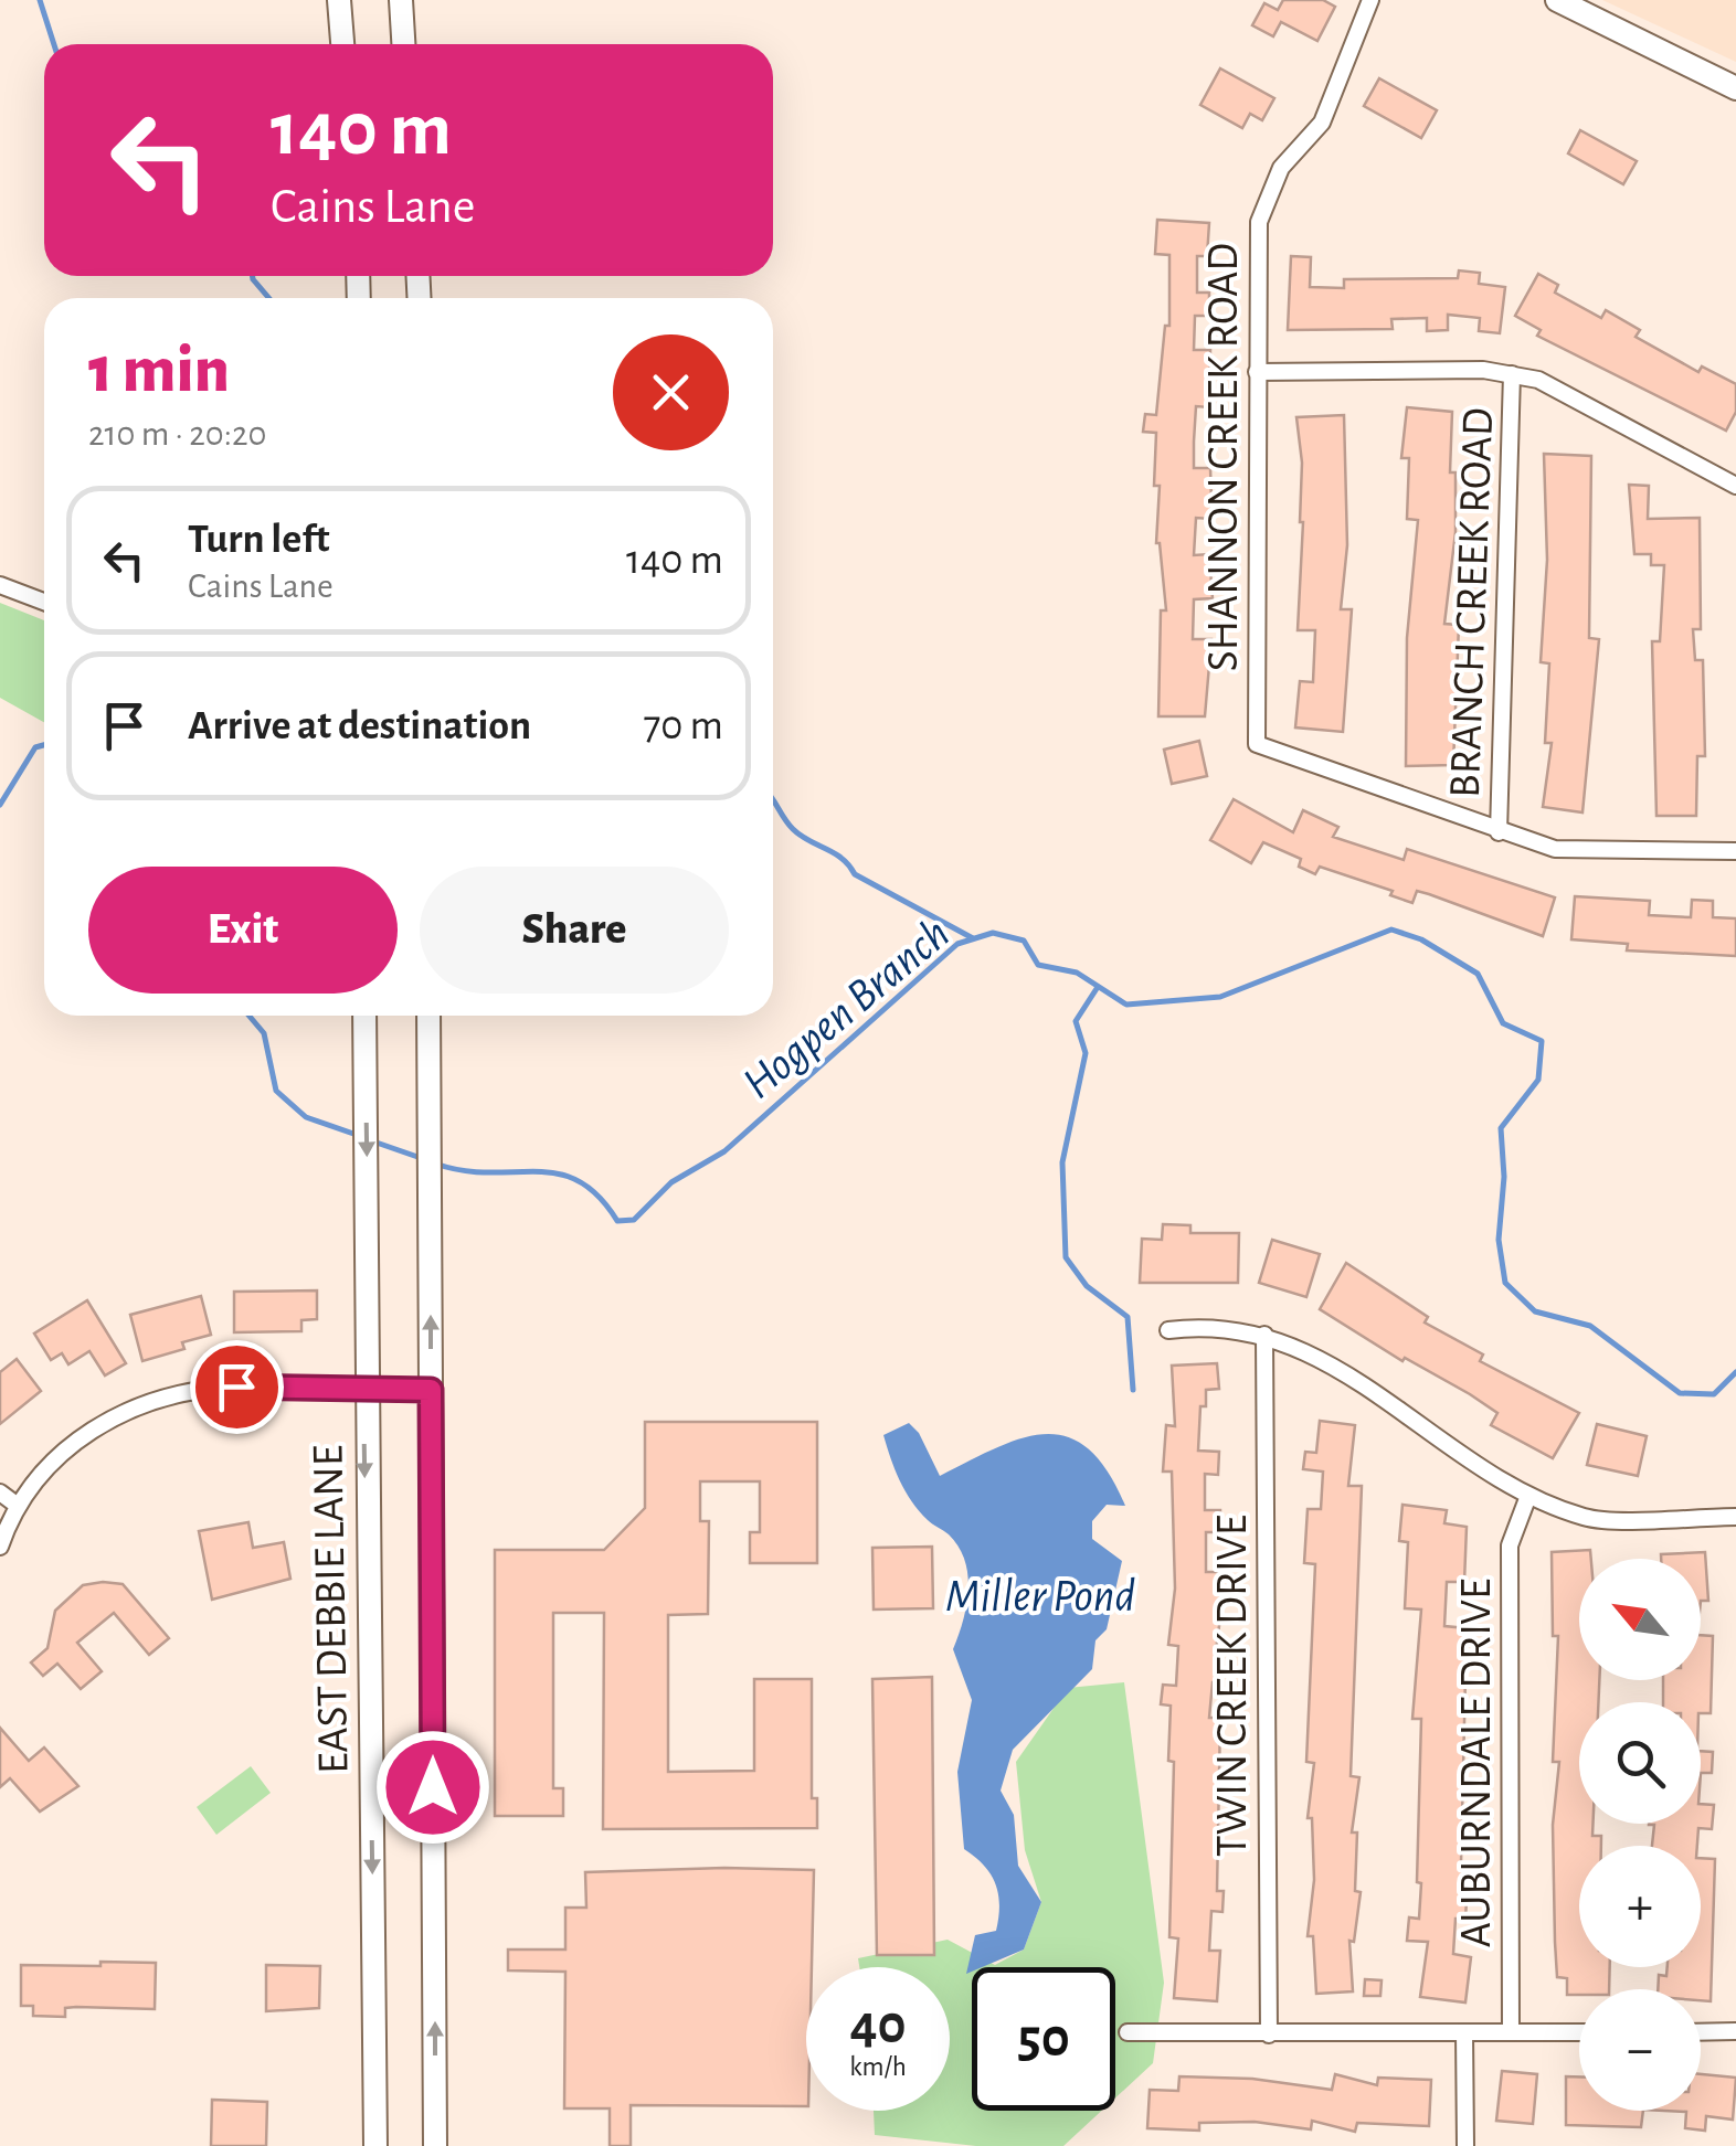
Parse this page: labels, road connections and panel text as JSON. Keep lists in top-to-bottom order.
{
  "streets": {
    "main road": ["EAST DEBBIE LANE"],
    "street": [
      "SHANNON CREEK ROAD",
      "BRANCH CREEK ROAD",
      "TWIN CREEK DRIVE",
      "AUBURNDALE DRIVE"
    ]
  },
  "crossings": [
    ["SHANNON CREEK ROAD", "BRANCH CREEK ROAD"]
  ],
  "water": ["Hogpen Branch", "Miller Pond"],
  "north": "top left",
  "page": {
    "turn": ["140 m", "Cains Lane"],
    "heading": ["1 min", "210 m · 20:20"],
    "list": [
      {
        "name": "Turn left",
        "note": "Cains Lane",
        "value": "140 m"
      },
      {
        "name": "Arrive at destination",
        "value": "70 m"
      }
    ],
    "buttons": ["Exit", "Share"],
    "map_buttons": ["+", "−"],
    "speed": "40 km/h",
    "limit": "50"
  }
}
